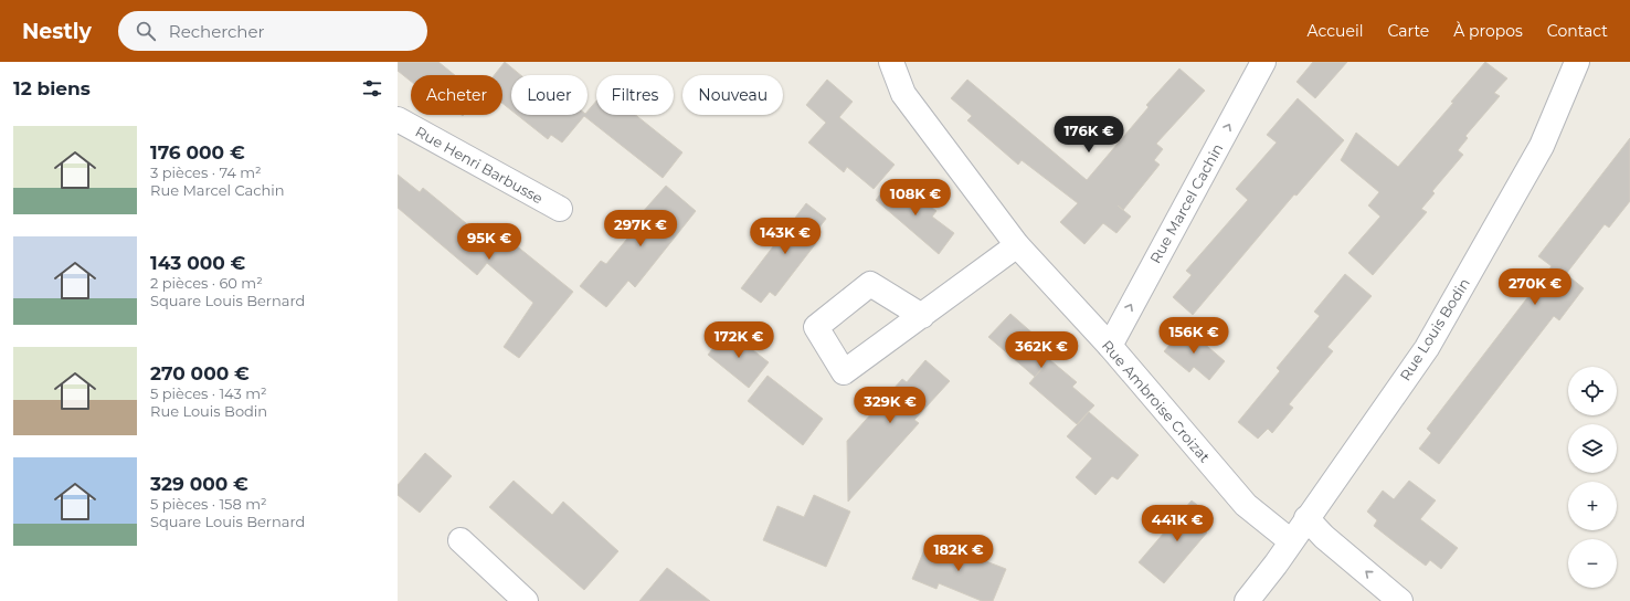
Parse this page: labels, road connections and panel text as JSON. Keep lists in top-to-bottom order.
{
  "streets": {
    "street": [
      "Rue Henri Barbusse",
      "Rue Marcel Cachin",
      "Rue Louis Bodin",
      "Rue Ambroise Croizat"
    ]
  },
  "crossings": [
    ["Rue Marcel Cachin", "Rue Ambroise Croizat"],
    ["Rue Louis Bodin", "Rue Ambroise Croizat"]
  ],
  "one_way": ["Rue Marcel Cachin"],
  "page": {
    "header": "Nestly",
    "search": "Rechercher",
    "nav": [
      "Accueil",
      "Carte",
      "À propos",
      "Contact"
    ],
    "heading": "12 biens",
    "chip": [
      "Acheter",
      "Louer",
      "Filtres",
      "Nouveau"
    ],
    "list": [
      {
        "name": "176 000 €",
        "note": "3 pièces · 74 m² · Rue Marcel Cachin"
      },
      {
        "name": "143 000 €",
        "note": "2 pièces · 60 m² · Square Louis Bernard"
      },
      {
        "name": "270 000 €",
        "note": "5 pièces · 143 m² · Rue Louis Bodin"
      },
      {
        "name": "329 000 €",
        "note": "5 pièces · 158 m² · Square Louis Bernard"
      }
    ],
    "price": [
      "176K €",
      "108K €",
      "297K €",
      "143K €",
      "95K €",
      "270K €",
      "156K €",
      "172K €",
      "362K €",
      "329K €",
      "441K €",
      "182K €"
    ],
    "map_buttons": ["+", "−"]
  }
}
